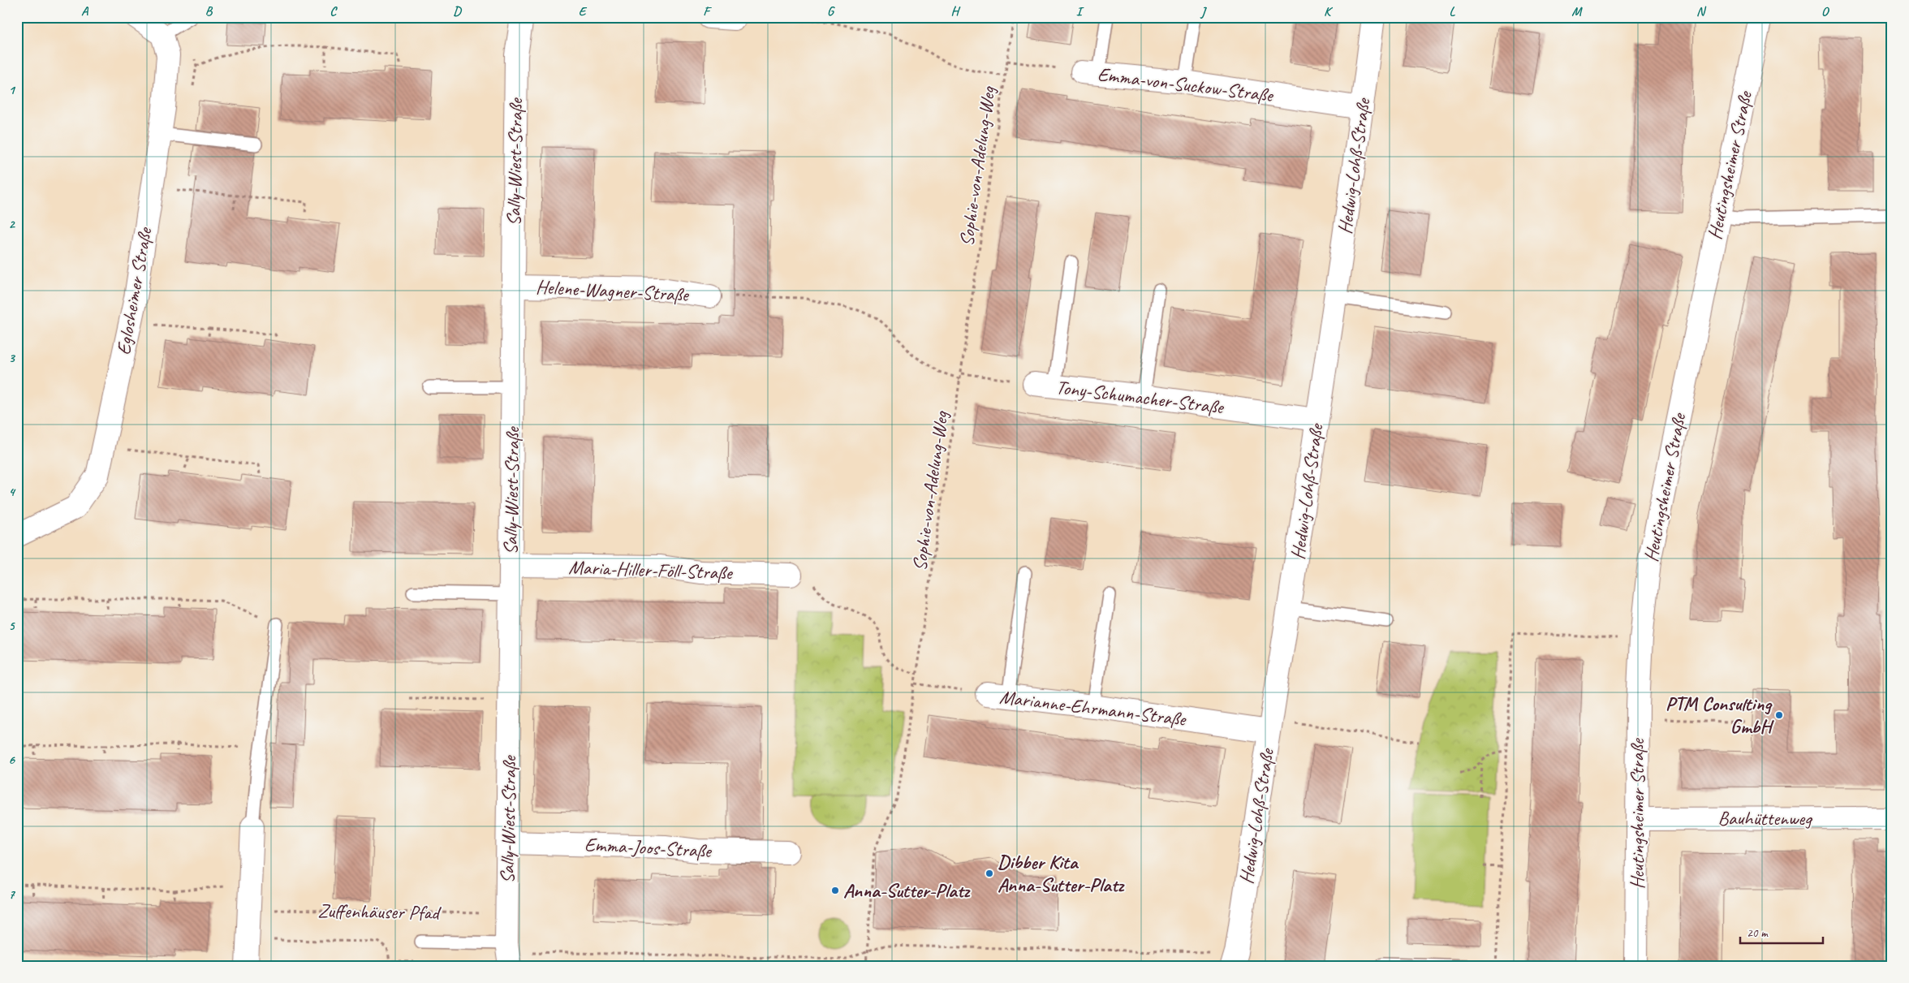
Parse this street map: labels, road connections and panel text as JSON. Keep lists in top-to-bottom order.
{
  "streets": {
    "street": [
      "Emma-von-Suckow-Straße",
      "Sally-Wiest-Straße",
      "Heutingsheimer Straße",
      "Hedwig-Lohß-Straße",
      "Helene-Wagner-Straße",
      "Eglosheimer Straße",
      "Tony-Schumacher-Straße",
      "Maria-Hiller-Föll-Straße",
      "Marianne-Ehrmann-Straße",
      "Bauhüttenweg",
      "Emma-Joos-Straße"
    ],
    "path": ["Sophie-von-Adelung-Weg", "Zuffenhäuser Pfad"]
  },
  "crossings": [
    ["Emma-von-Suckow-Straße", "Sophie-von-Adelung-Weg"],
    ["Emma-von-Suckow-Straße", "Hedwig-Lohß-Straße"],
    ["Sally-Wiest-Straße", "Helene-Wagner-Straße"],
    ["Sally-Wiest-Straße", "Maria-Hiller-Föll-Straße"],
    ["Sally-Wiest-Straße", "Emma-Joos-Straße"],
    ["Sally-Wiest-Straße", "Zuffenhäuser Pfad"],
    ["Heutingsheimer Straße", "Bauhüttenweg"],
    ["Sophie-von-Adelung-Weg", "Tony-Schumacher-Straße"],
    ["Sophie-von-Adelung-Weg", "Marianne-Ehrmann-Straße"],
    ["Hedwig-Lohß-Straße", "Tony-Schumacher-Straße"],
    ["Hedwig-Lohß-Straße", "Marianne-Ehrmann-Straße"]
  ],
  "places": ["PTM Consulting GmbH", "Dibber Kita Anna-Sutter-Platz", "Anna-Sutter-Platz"],
  "scale_bar": "20 m",
  "grid": {
    "columns": [
      "A",
      "B",
      "C",
      "D",
      "E",
      "F",
      "G",
      "H",
      "I",
      "J",
      "K",
      "L",
      "M",
      "N",
      "O"
    ],
    "rows": [
      "1",
      "2",
      "3",
      "4",
      "5",
      "6",
      "7"
    ]
  }
}
